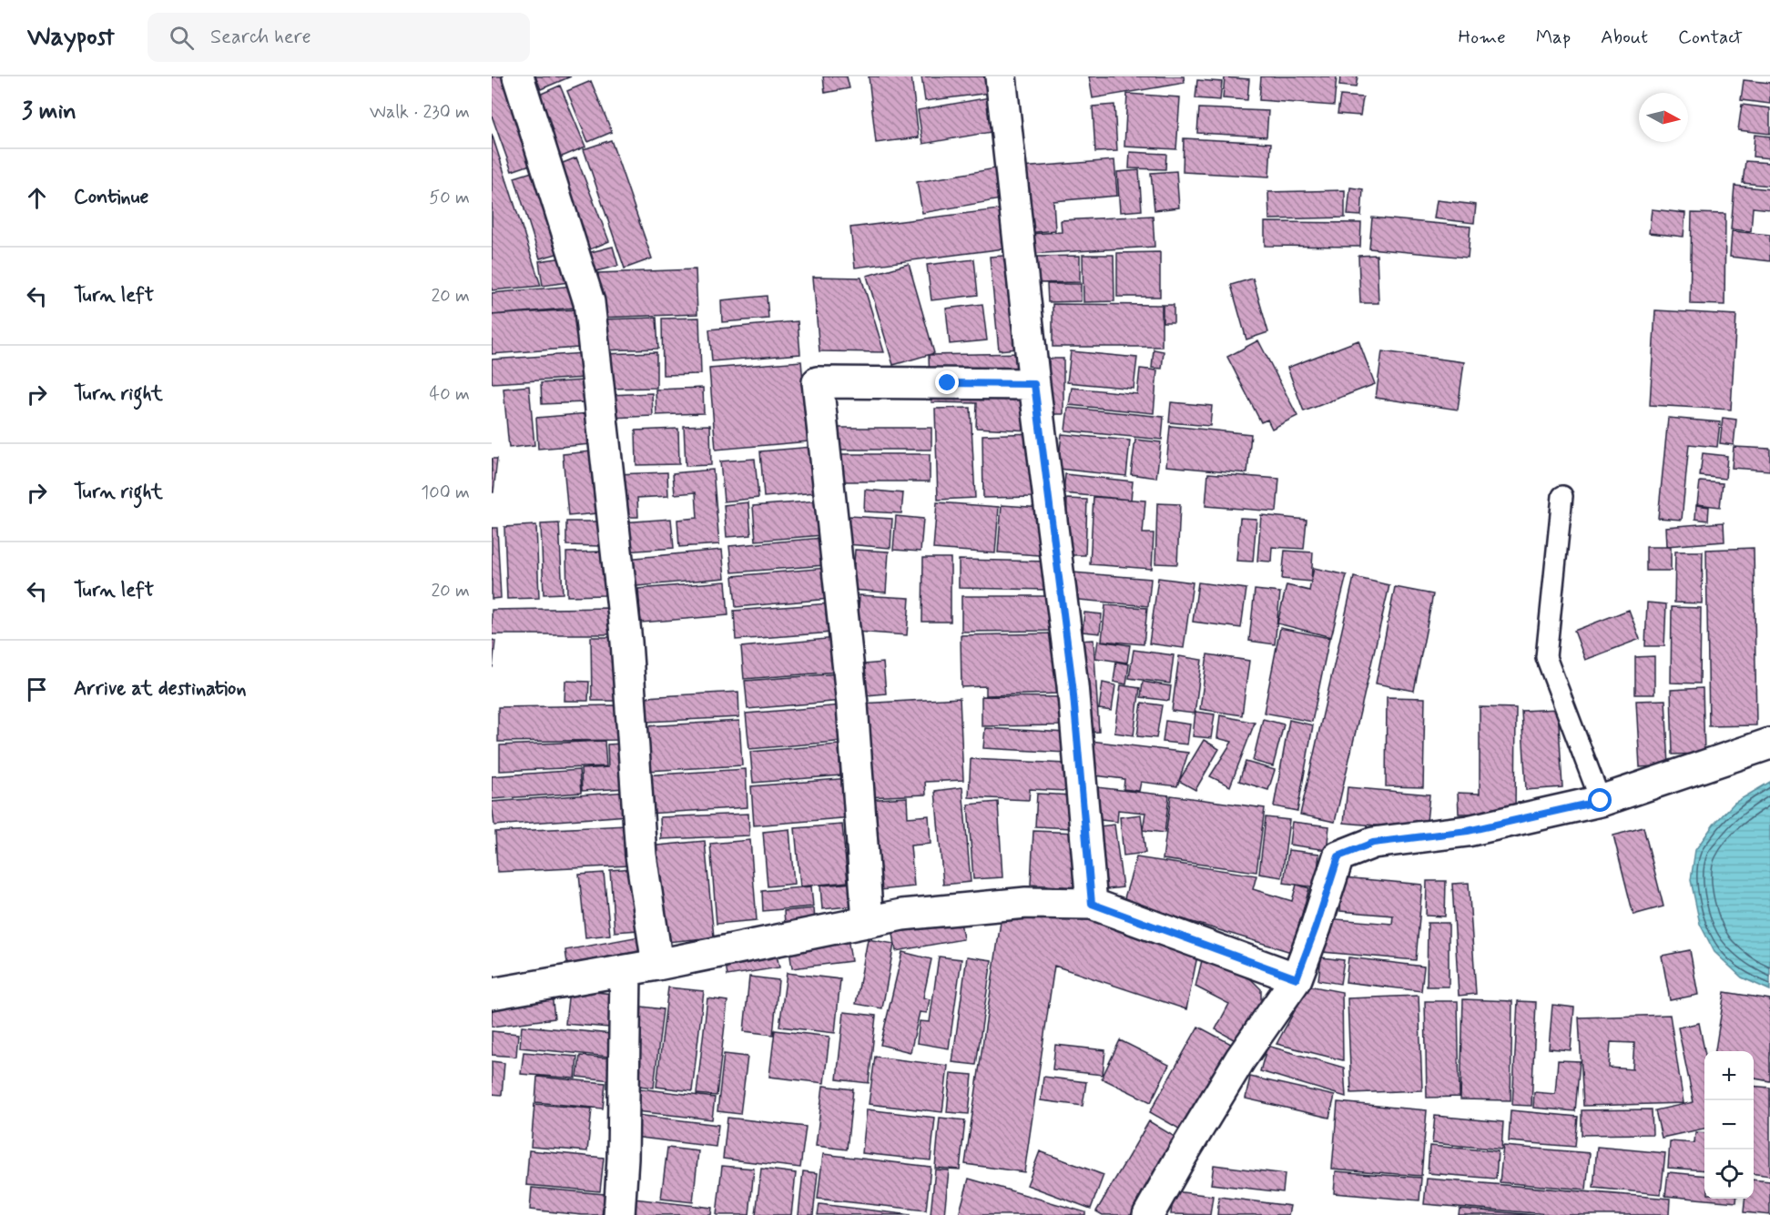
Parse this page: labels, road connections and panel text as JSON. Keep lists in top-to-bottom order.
{
  "north": "right",
  "page": {
    "header": "Waypost",
    "search": "Search here",
    "nav": [
      "Home",
      "Map",
      "About",
      "Contact"
    ],
    "heading": ["3 min", "Walk · 230 m"],
    "list": [
      ["Continue", "50 m"],
      ["Turn left", "20 m"],
      ["Turn right", "40 m"],
      ["Turn right", "100 m"],
      ["Turn left", "20 m"],
      "Arrive at destination"
    ],
    "map_buttons": ["+", "−"]
  }
}
